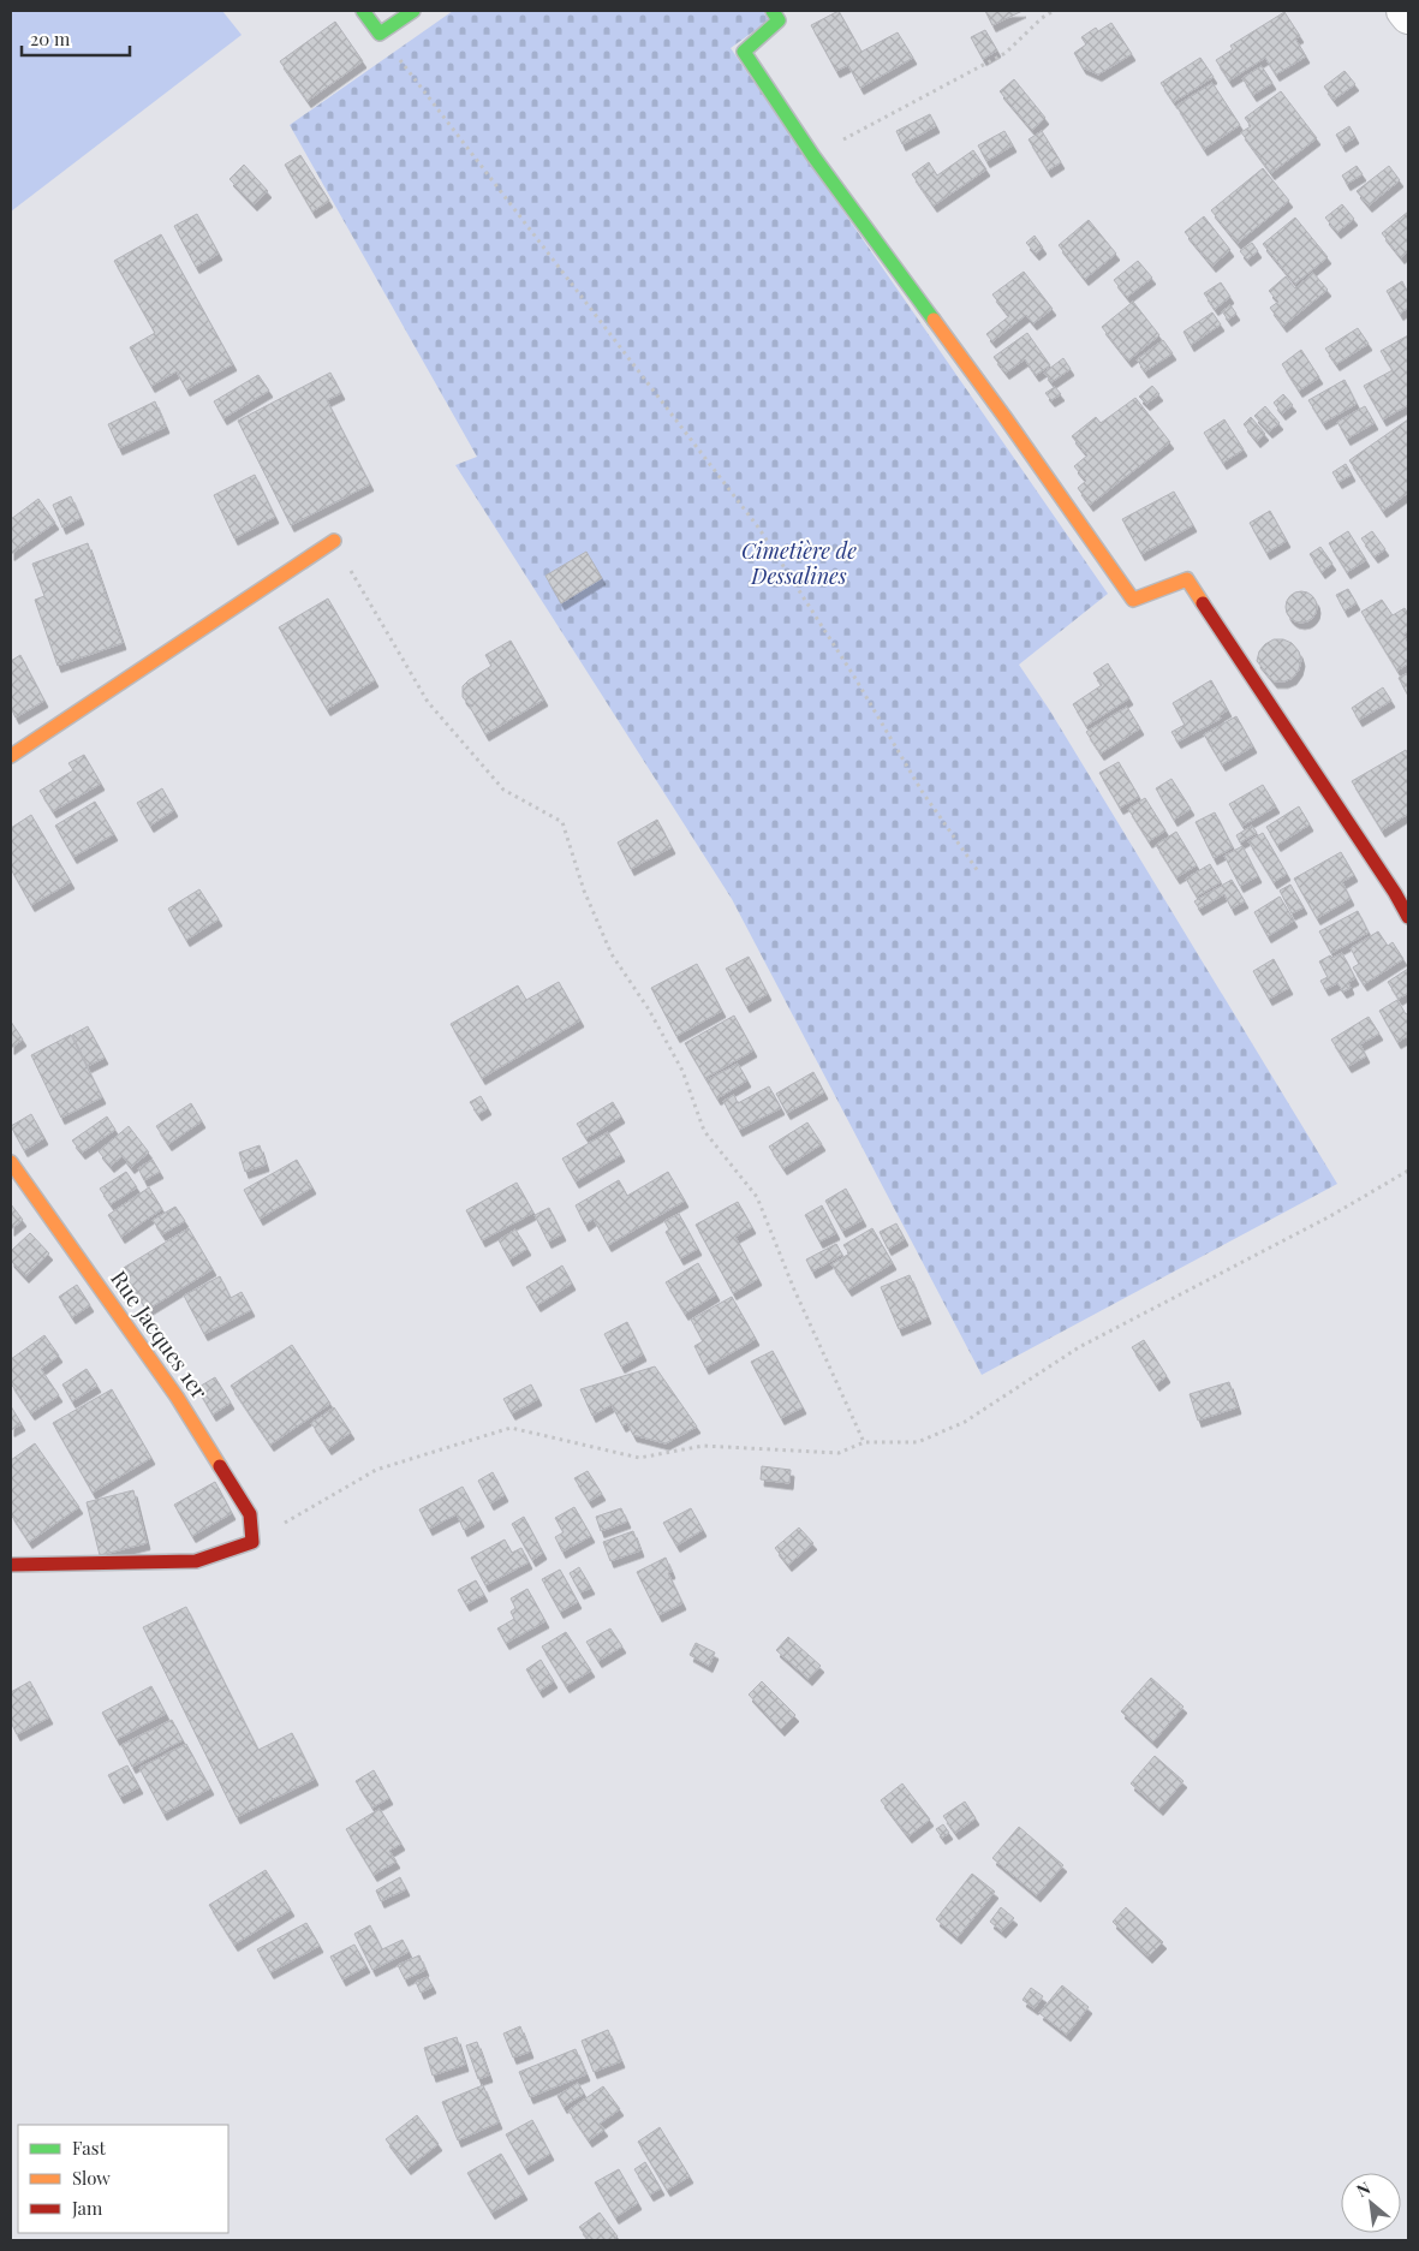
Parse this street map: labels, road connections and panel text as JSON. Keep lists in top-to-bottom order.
{
  "streets": {
    "street": ["Rue Jacques 1er"]
  },
  "parks": ["Cimetière de Dessalines"],
  "legend": ["Fast", "Slow", "Jam"],
  "scale_bar": "20 m",
  "north": "top left"
}
